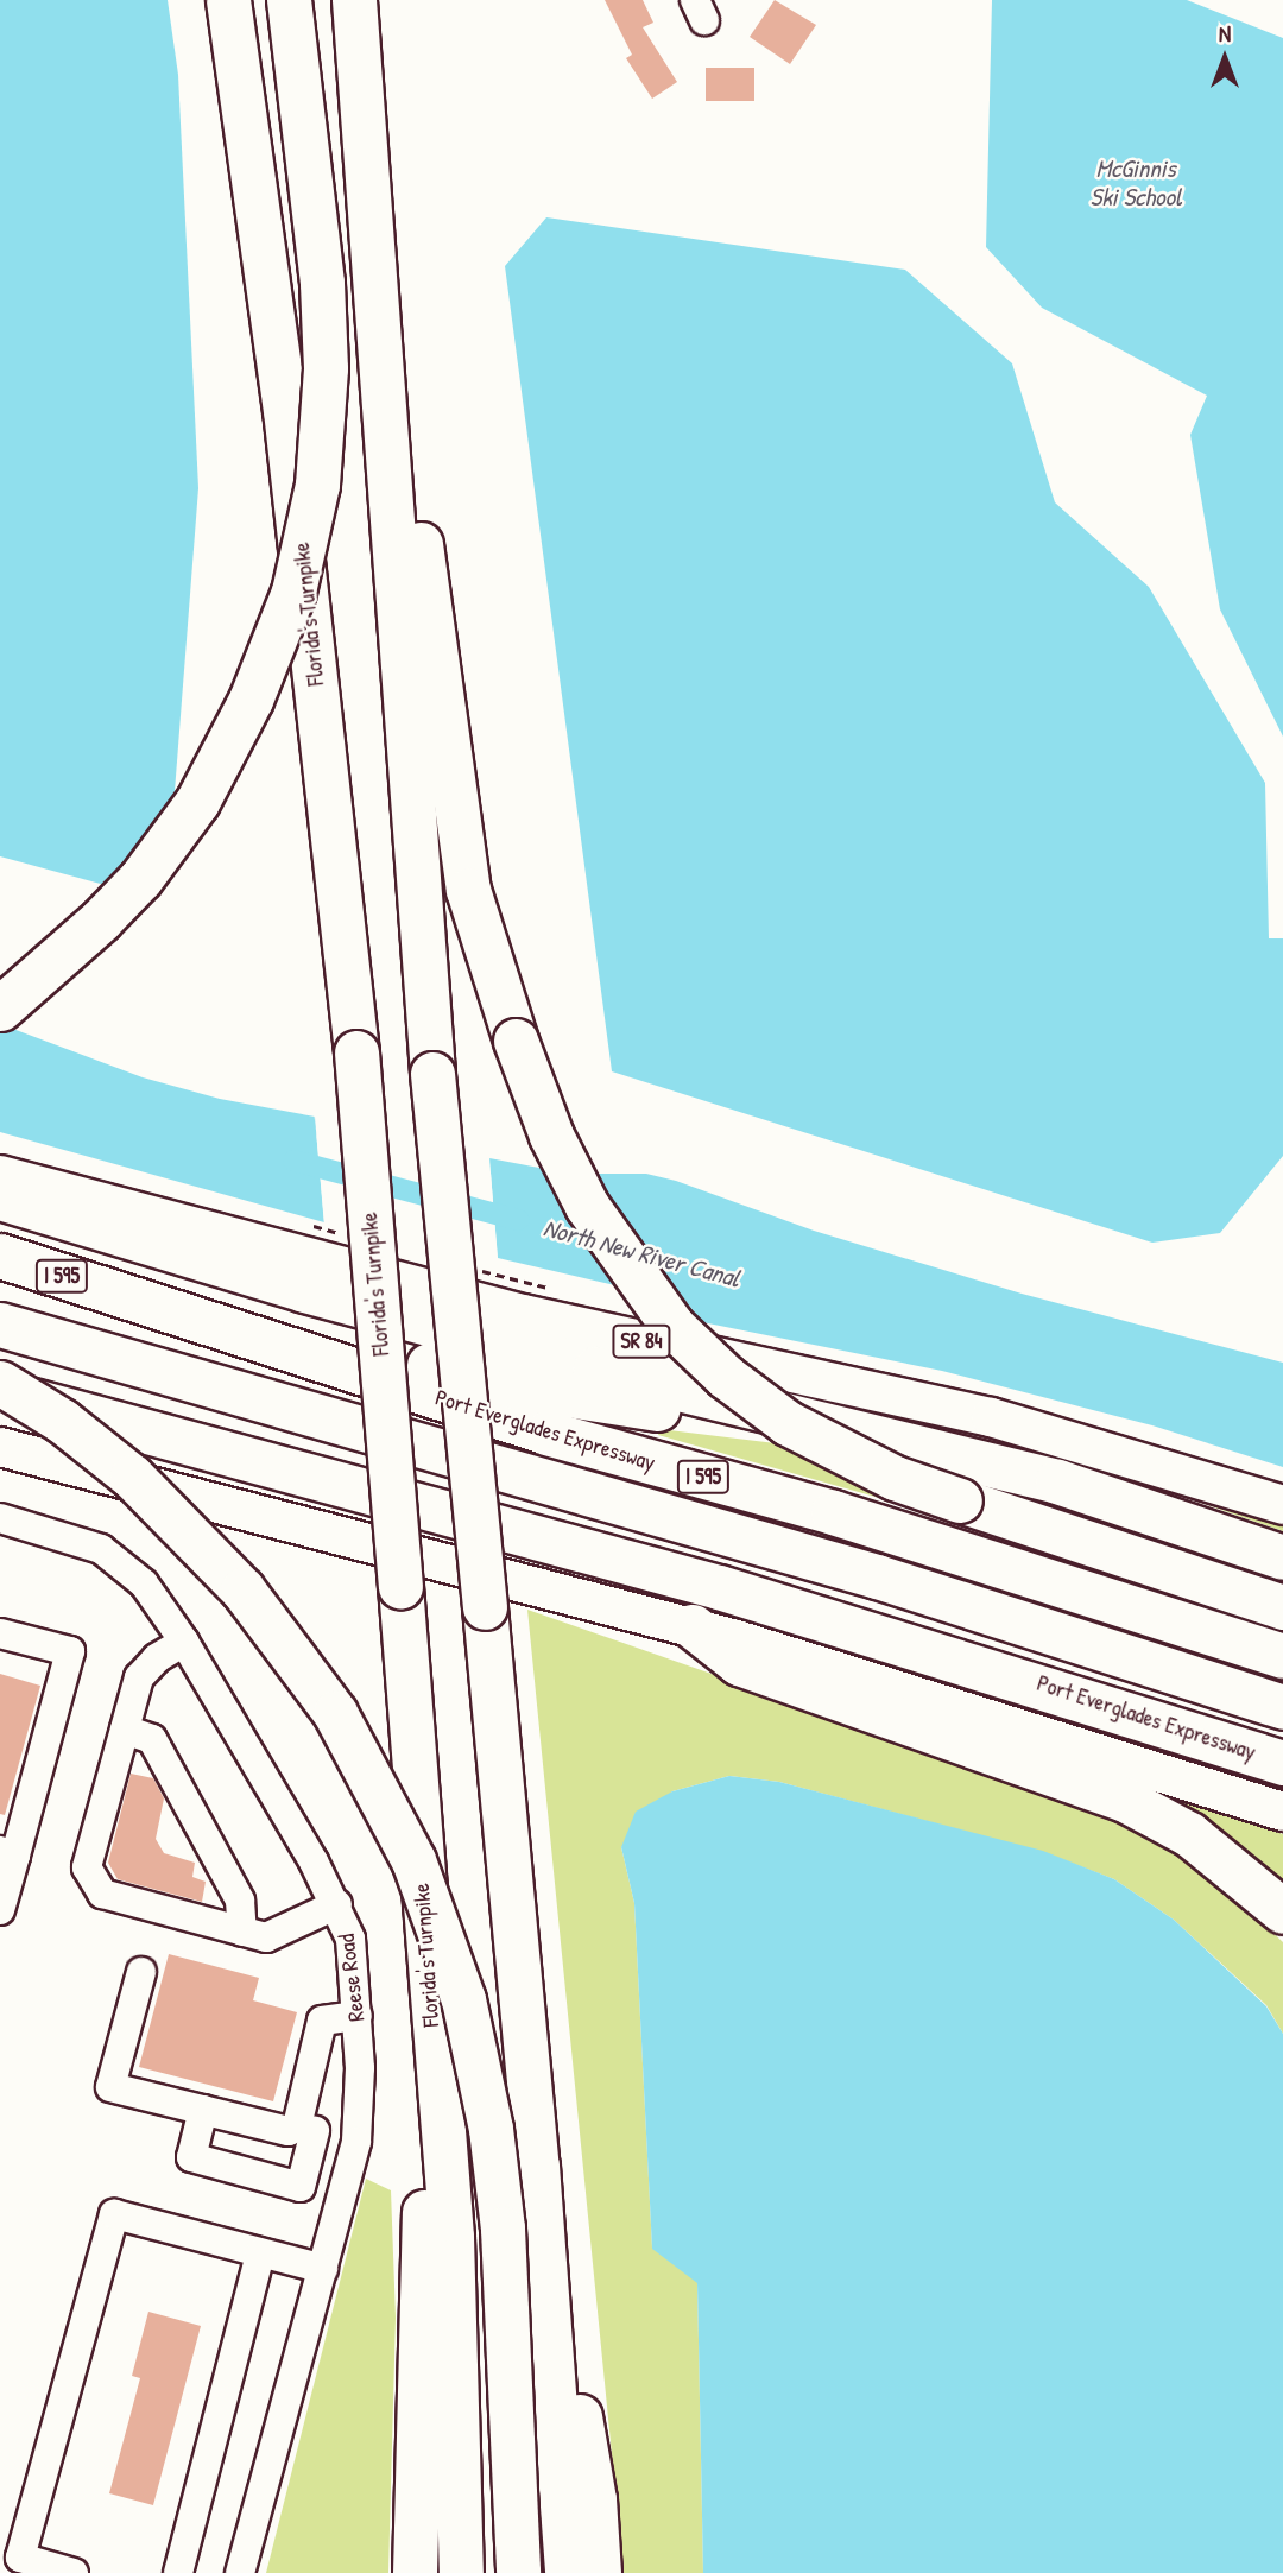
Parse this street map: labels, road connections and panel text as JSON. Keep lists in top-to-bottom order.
{
  "streets": {
    "highway": ["Florida's Turnpike", "I 595", "Port Everglades Expressway"],
    "main road": ["SR 84"],
    "street": ["Reese Road"]
  },
  "water": ["McGinnis Ski School", "North New River Canal"],
  "north": "top"
}
